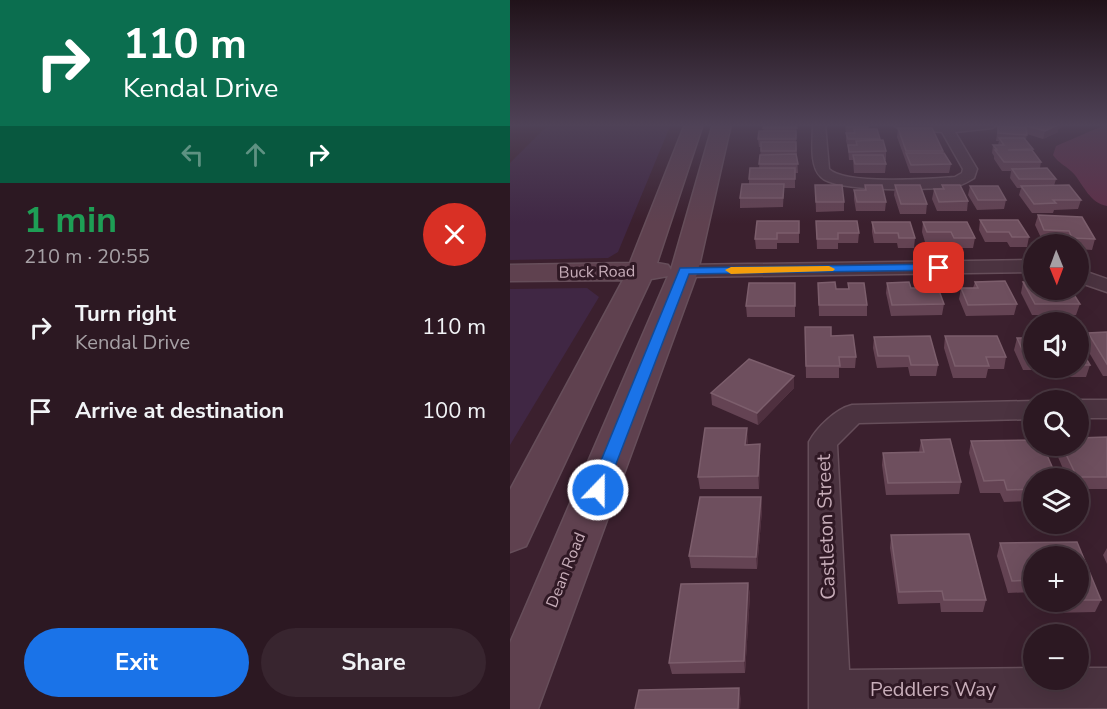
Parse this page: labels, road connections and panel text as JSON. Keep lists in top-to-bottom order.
{
  "streets": {
    "main road": ["Buck Road", "Dean Road"],
    "street": ["Castleton Street", "Peddlers Way"]
  },
  "crossings": [
    ["Buck Road", "Dean Road"],
    ["Castleton Street", "Peddlers Way"]
  ],
  "north": "bottom",
  "page": {
    "turn": ["110 m", "Kendal Drive"],
    "heading": ["1 min", "210 m · 20:55"],
    "map_buttons": ["+", "−"],
    "list": [
      {
        "name": "Turn right",
        "note": "Kendal Drive",
        "value": "110 m"
      },
      {
        "name": "Arrive at destination",
        "value": "100 m"
      }
    ],
    "buttons": ["Exit", "Share"]
  }
}
